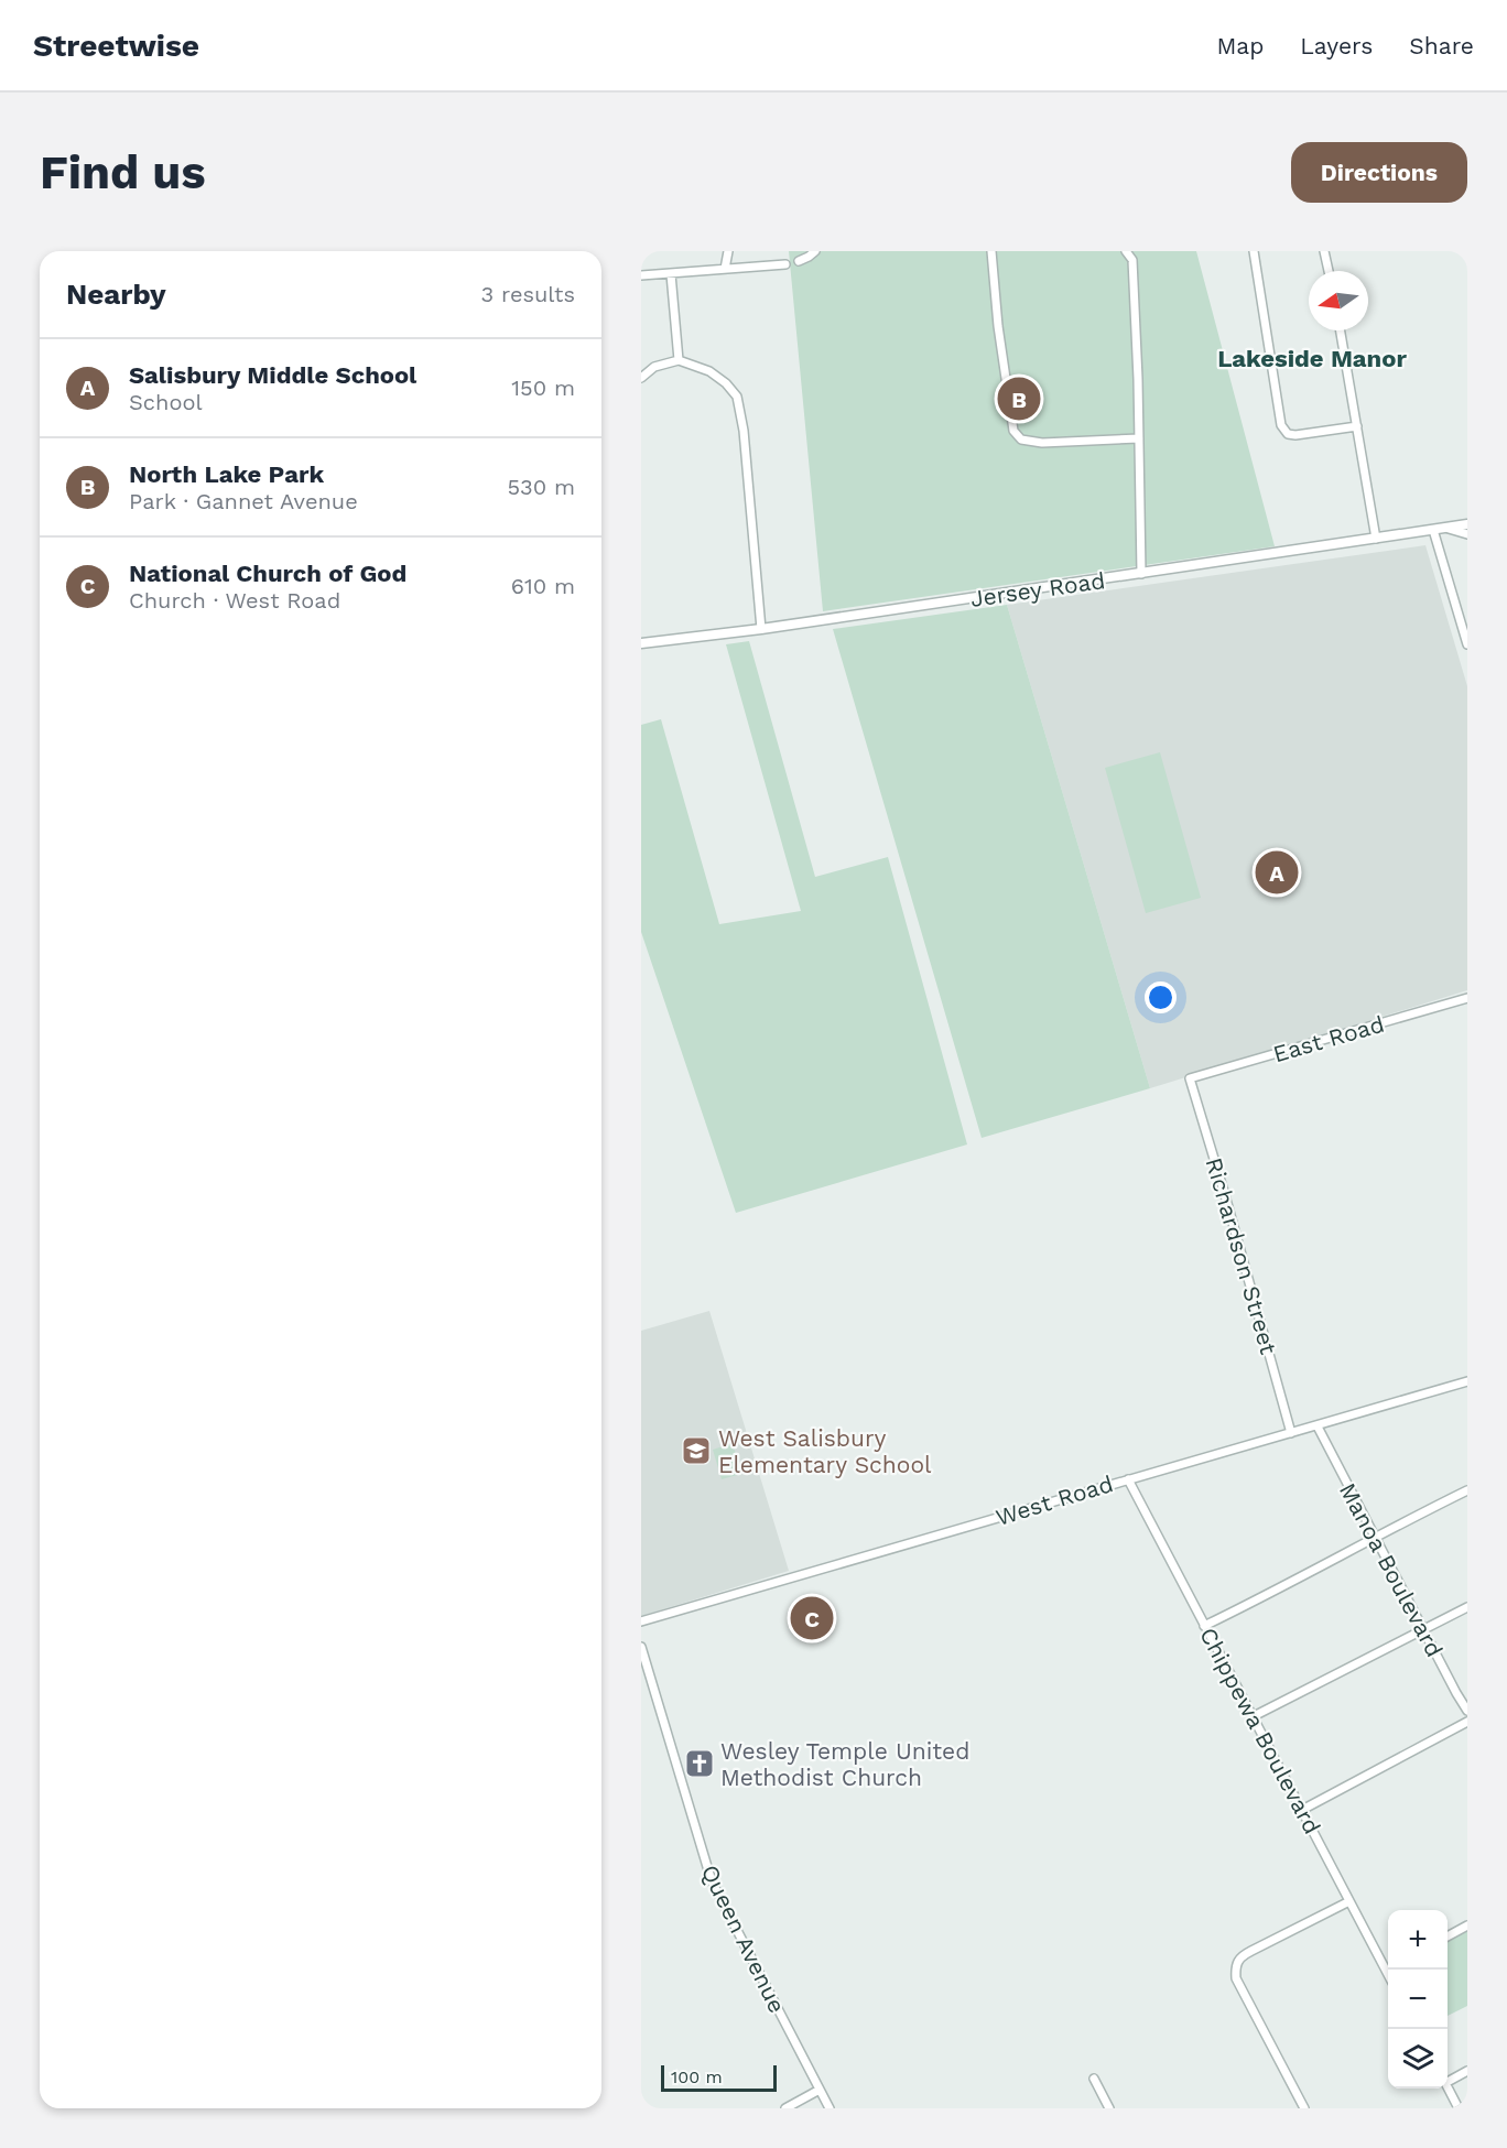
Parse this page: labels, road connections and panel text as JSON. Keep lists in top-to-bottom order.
{
  "streets": {
    "street": [
      "Jersey Road",
      "East Road",
      "Richardson Street",
      "West Road",
      "Manoa Boulevard",
      "Chippewa Boulevard",
      "Queen Avenue"
    ]
  },
  "crossings": [
    ["East Road", "Richardson Street"],
    ["Richardson Street", "West Road"],
    ["West Road", "Manoa Boulevard"],
    ["West Road", "Chippewa Boulevard"]
  ],
  "districts": ["Lakeside Manor"],
  "places": {
    "school or university": ["West Salisbury Elementary School"],
    "church": ["Wesley Temple United Methodist Church"]
  },
  "scale_bar": "100 m",
  "north": "left",
  "page": {
    "header": "Streetwise",
    "nav": ["Map", "Layers", "Share"],
    "buttons": "Directions",
    "title": "Find us",
    "heading": ["Nearby", "3 results"],
    "list": [
      {
        "mark": "A",
        "name": "Salisbury Middle School",
        "note": "School",
        "value": "150 m"
      },
      {
        "mark": "B",
        "name": "North Lake Park",
        "note": "Park · Gannet Avenue",
        "value": "530 m"
      },
      {
        "mark": "C",
        "name": "National Church of God",
        "note": "Church · West Road",
        "value": "610 m"
      }
    ],
    "pins": ["B", "A", "C"],
    "map_buttons": ["+", "−"],
    "scale": "100 m"
  }
}
